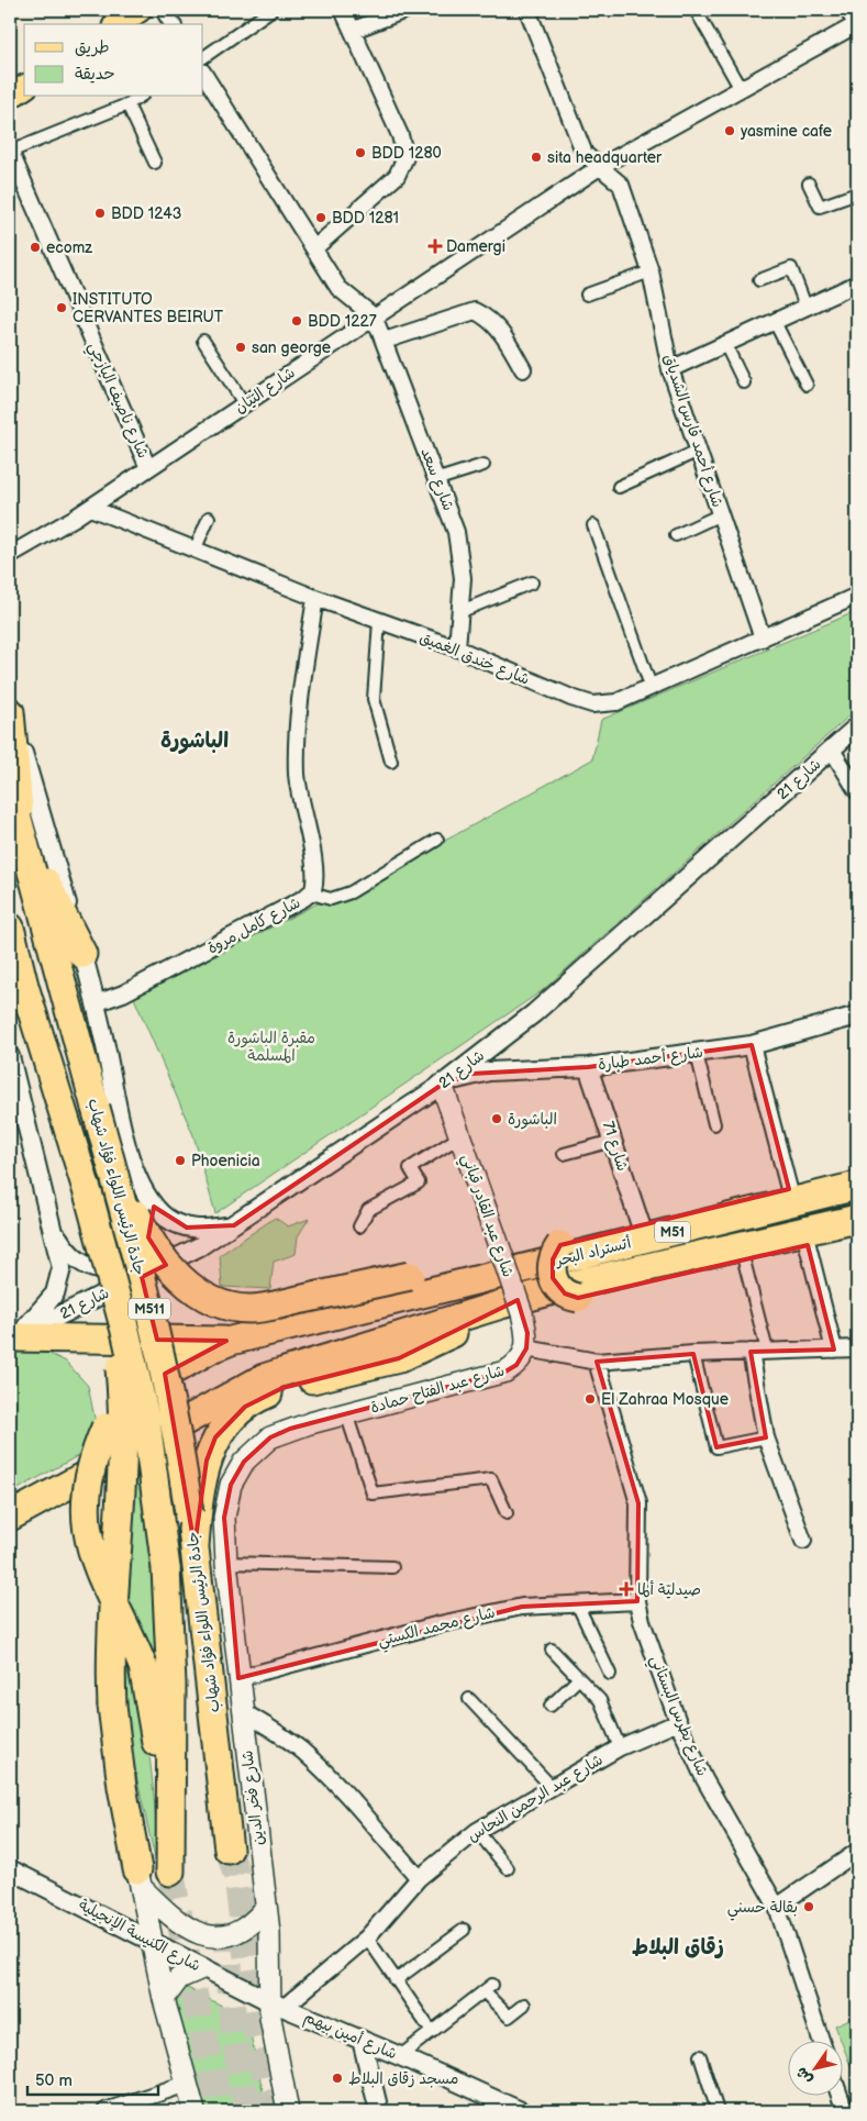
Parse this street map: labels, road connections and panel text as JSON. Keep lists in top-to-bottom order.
{
  "streets": {
    "highway": [
      "جادة الرئيس اللواء فؤاد شهاب",
      "M51",
      "أتستراد البحر",
      "M511"
    ],
    "main road": ["شارع عبد القادر قباني", "شارع عبد الفتاح حمادة", "شارع فخر الدين"],
    "street": [
      "شارع التيّان",
      "شارع ناصيف اليازجي",
      "شارع أحمد فارس الشدياق",
      "شارع سعد",
      "شارع خندق الغميق",
      "شارع 21",
      "شارع كامل مروة",
      "شارع أحمد طبارة",
      "شارع 71",
      "شارع محمد الكستي",
      "شارع بطرس البستاني",
      "شارع عبد الرحمن النحاس",
      "شارع الكنيسة الإنجيلية",
      "شارع أمين بيهم"
    ]
  },
  "crossings": [
    ["شارع التيّان", "شارع ناصيف اليازجي"],
    ["شارع التيّان", "شارع أحمد فارس الشدياق"],
    ["شارع التيّان", "شارع سعد"],
    ["شارع التيّان", "شارع خندق الغميق"],
    ["شارع أحمد فارس الشدياق", "شارع خندق الغميق"],
    ["شارع سعد", "شارع خندق الغميق"],
    ["شارع 21", "شارع أحمد طبارة"],
    ["شارع 21", "شارع عبد القادر قباني"],
    ["شارع أحمد طبارة", "شارع 71"],
    ["شارع أحمد طبارة", "شارع عبد القادر قباني"],
    ["جادة الرئيس اللواء فؤاد شهاب", "M51"],
    ["شارع عبد القادر قباني", "M51"],
    ["شارع عبد القادر قباني", "أتستراد البحر"],
    ["شارع عبد القادر قباني", "شارع عبد الفتاح حمادة"],
    ["M51", "أتستراد البحر"],
    ["شارع عبد الفتاح حمادة", "شارع فخر الدين"],
    ["شارع محمد الكستي", "شارع بطرس البستاني"],
    ["شارع محمد الكستي", "شارع فخر الدين"],
    ["شارع بطرس البستاني", "شارع عبد الرحمن النحاس"],
    ["شارع فخر الدين", "شارع عبد الرحمن النحاس"],
    ["شارع فخر الدين", "شارع الكنيسة الإنجيلية"],
    ["شارع فخر الدين", "شارع أمين بيهم"],
    ["شارع عبد الرحمن النحاس", "شارع الكنيسة الإنجيلية"],
    ["شارع عبد الرحمن النحاس", "شارع أمين بيهم"],
    ["شارع الكنيسة الإنجيلية", "شارع أمين بيهم"]
  ],
  "districts": ["الباشورة", "زقاق البلاط"],
  "parks": ["مقبرة الباشورة المسلمة"],
  "places": {
    "other": [
      "yasmine cafe",
      "BDD 1280",
      "sita headquarter",
      "BDD 1243",
      "BDD 1281",
      "ecomz",
      "INSTITUTO CERVANTES BEIRUT",
      "BDD 1227",
      "san george",
      "الباشورة",
      "Phoenicia",
      "El Zahraa Mosque",
      "بقالة حسني",
      "مسجد زقاق البلاط"
    ],
    "health": ["Damergi", "صيدليّة ألما"]
  },
  "legend": ["طريق", "حديقة"],
  "scale_bar": "50 m",
  "north": "bottom left"
}
